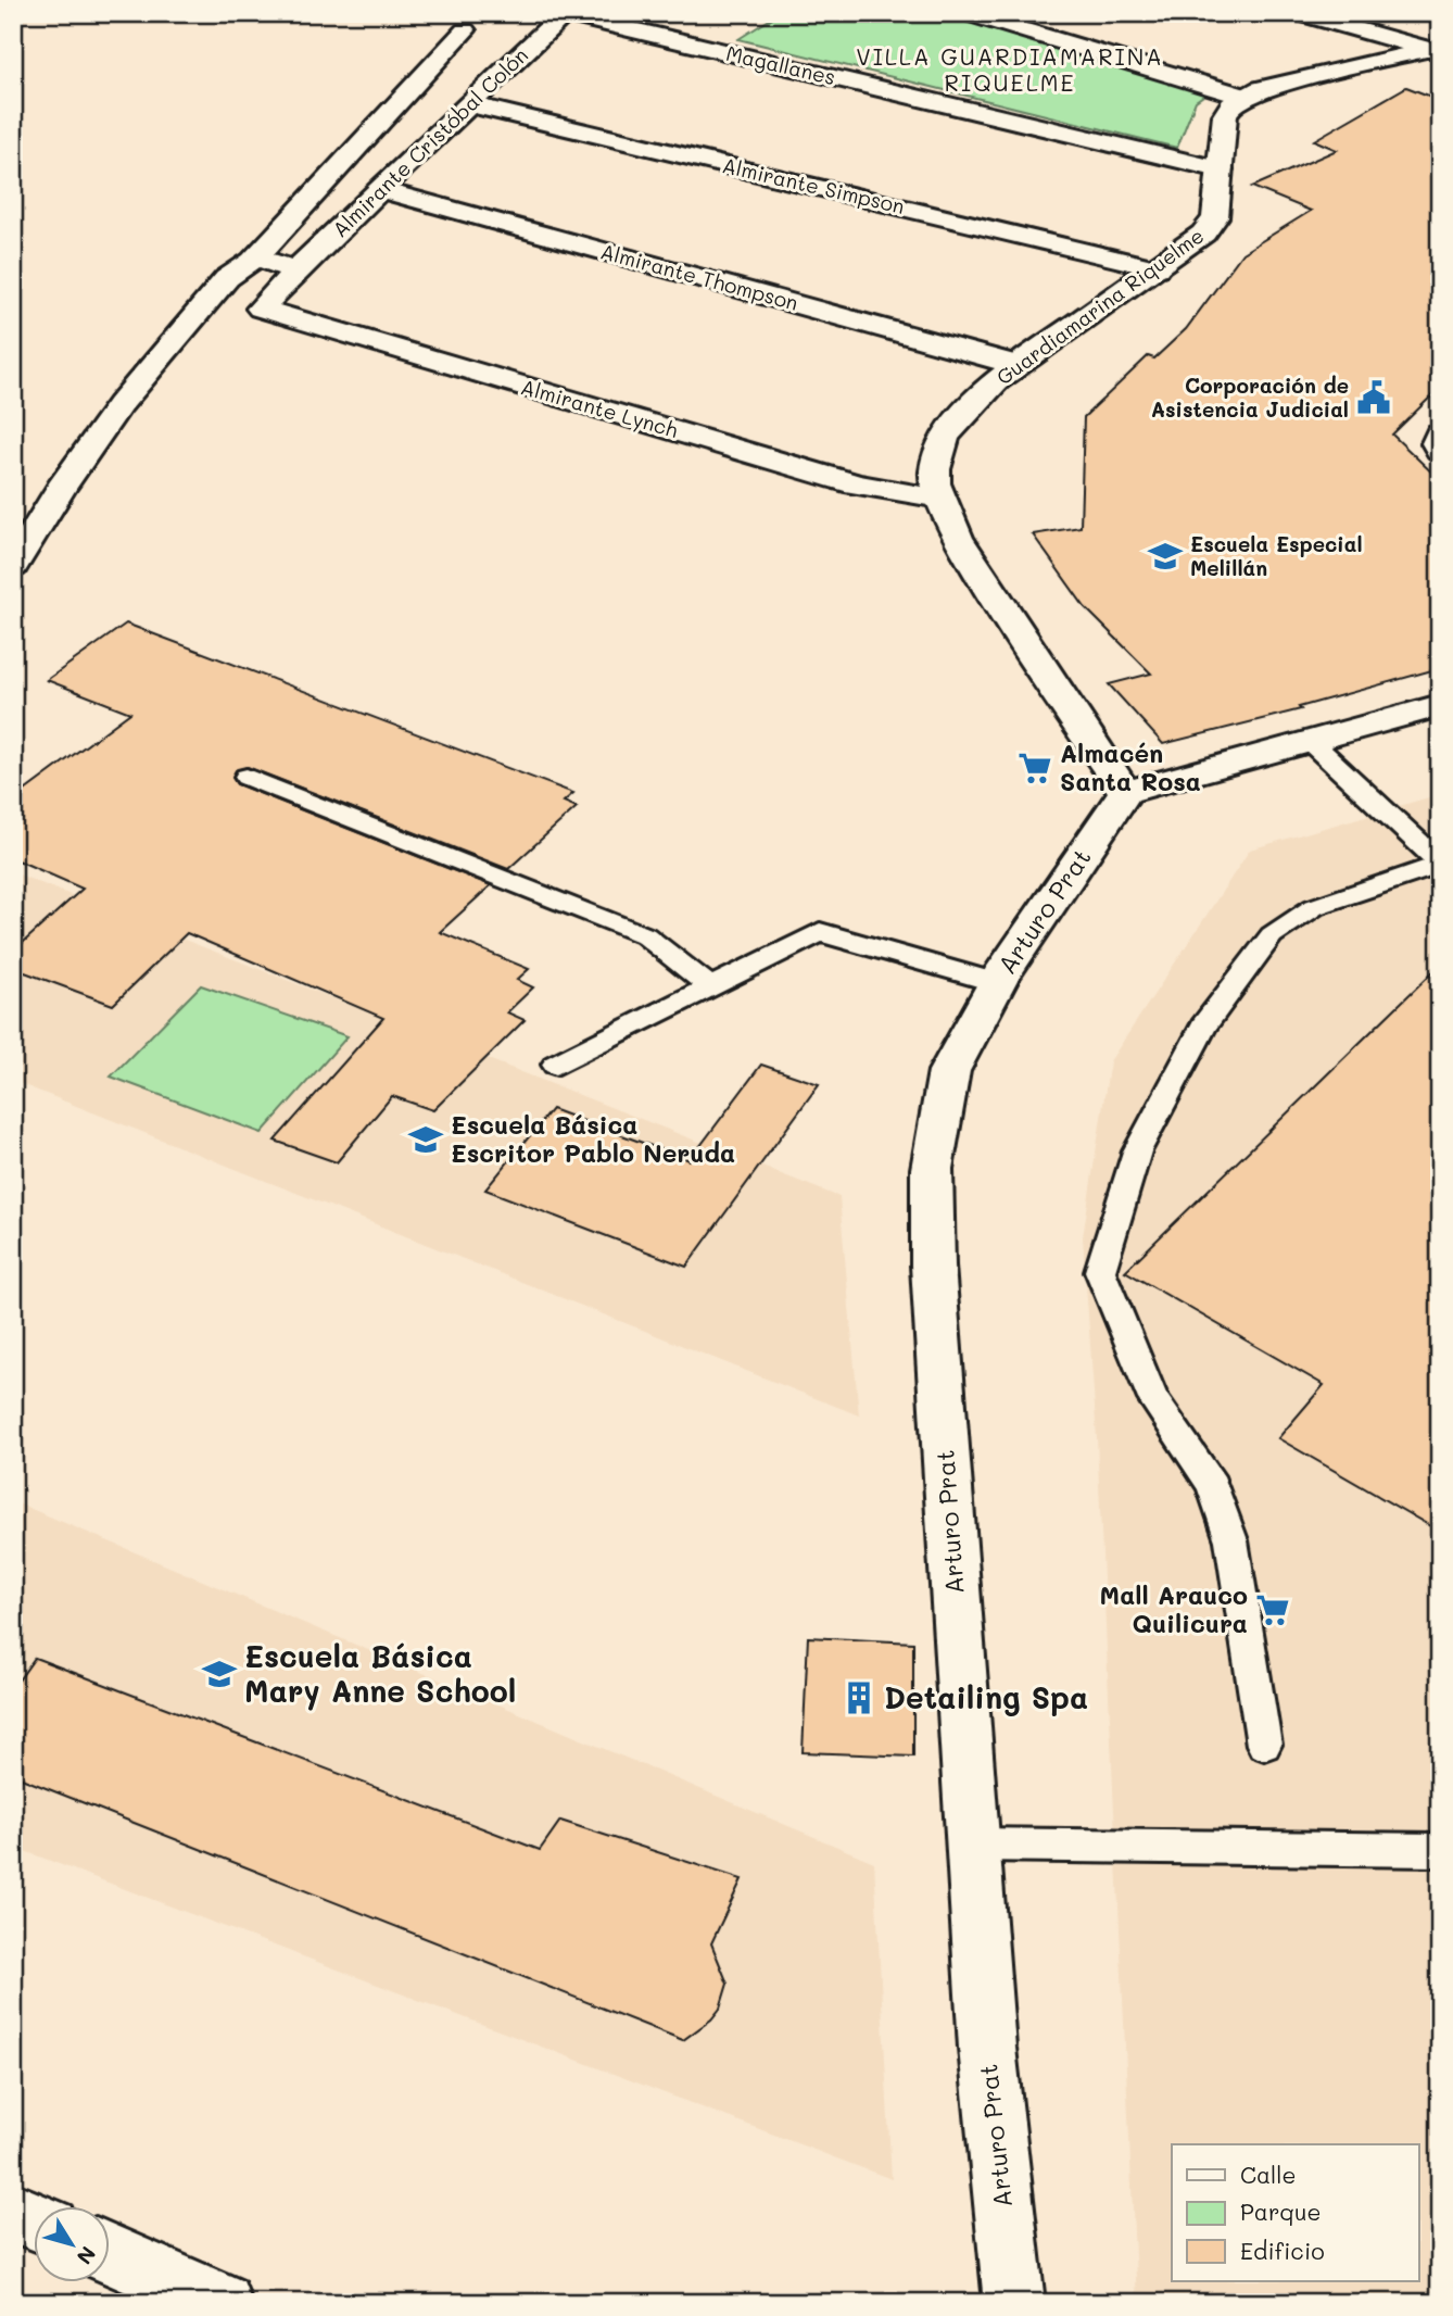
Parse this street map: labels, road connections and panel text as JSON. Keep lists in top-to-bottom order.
{
  "streets": {
    "street": [
      "Magallanes",
      "Almirante Cristóbal Colón",
      "Almirante Simpson",
      "Almirante Thompson",
      "Guardiamarina Riquelme",
      "Almirante Lynch",
      "Arturo Prat"
    ]
  },
  "crossings": [
    ["Magallanes", "Almirante Cristóbal Colón"],
    ["Magallanes", "Guardiamarina Riquelme"],
    ["Almirante Cristóbal Colón", "Almirante Simpson"],
    ["Almirante Cristóbal Colón", "Almirante Thompson"],
    ["Almirante Cristóbal Colón", "Almirante Lynch"],
    ["Almirante Simpson", "Guardiamarina Riquelme"],
    ["Almirante Thompson", "Guardiamarina Riquelme"],
    ["Guardiamarina Riquelme", "Almirante Lynch"],
    ["Guardiamarina Riquelme", "Arturo Prat"]
  ],
  "districts": ["VILLA GUARDIAMARINA RIQUELME"],
  "places": {
    "public building": ["Corporación de Asistencia Judicial"],
    "school or university": ["Escuela Especial Melillán", "Escuela Básica Escritor Pablo Neruda", "Escuela Básica Mary Anne School"],
    "supermarket": ["Almacén Santa Rosa", "Mall Arauco Quilicura"],
    "building": ["Detailing Spa"]
  },
  "legend": ["Calle", "Parque", "Edificio"],
  "north": "bottom right"
}
